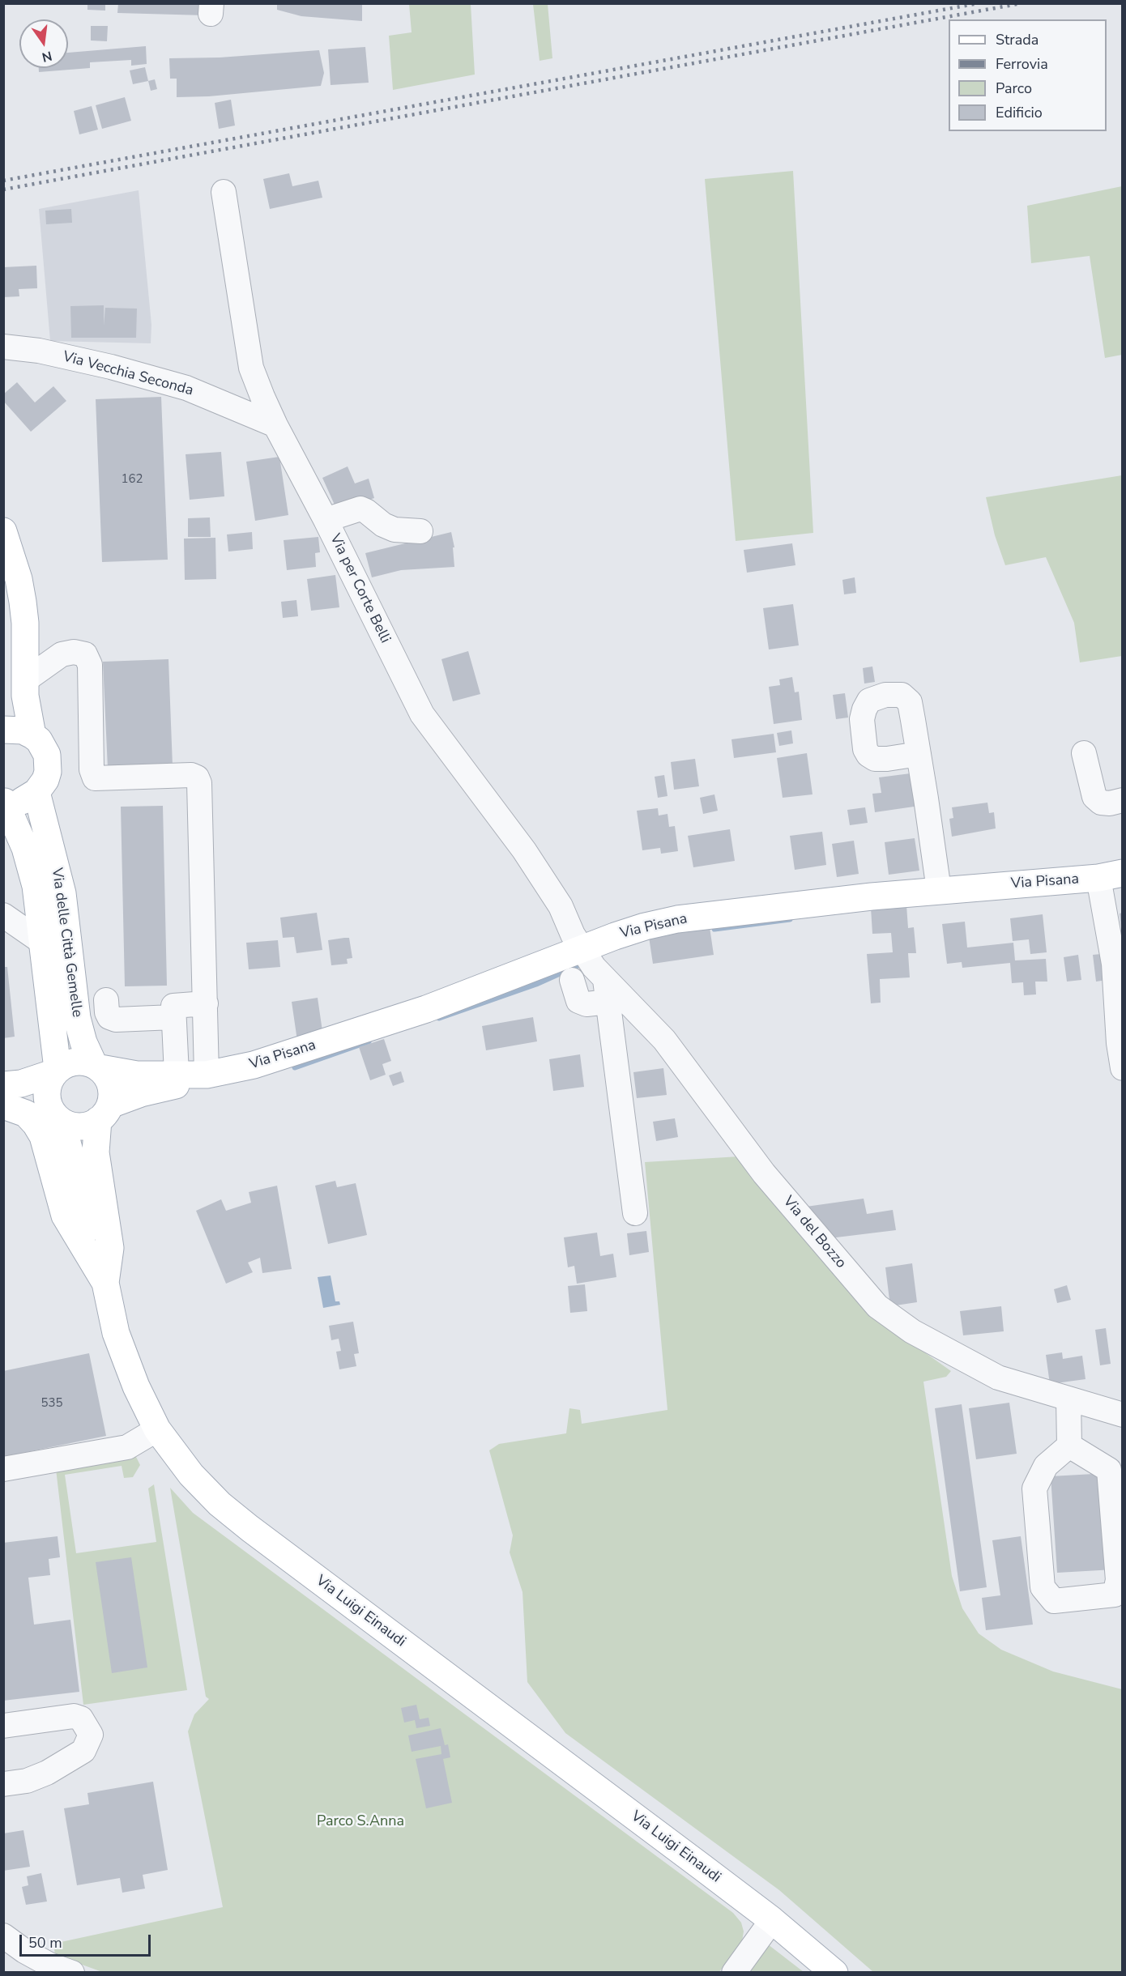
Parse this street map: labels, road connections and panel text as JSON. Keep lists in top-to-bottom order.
{
  "streets": {
    "main road": ["Via Pisana", "Via delle Città Gemelle", "Via Luigi Einaudi"],
    "street": ["Via Vecchia Seconda", "Via per Corte Belli", "Via del Bozzo"]
  },
  "crossings": [
    ["Via Vecchia Seconda", "Via per Corte Belli"],
    ["Via per Corte Belli", "Via Pisana"],
    ["Via per Corte Belli", "Via del Bozzo"],
    ["Via Pisana", "Via delle Città Gemelle"],
    ["Via Pisana", "Via del Bozzo"],
    ["Via Pisana", "Via Luigi Einaudi"],
    ["Via delle Città Gemelle", "Via Luigi Einaudi"]
  ],
  "parks": ["Parco S.Anna"],
  "house_numbers": ["162", "535"],
  "legend": [
    "Strada",
    "Ferrovia",
    "Parco",
    "Edificio"
  ],
  "scale_bar": "50 m",
  "north": "bottom"
}
